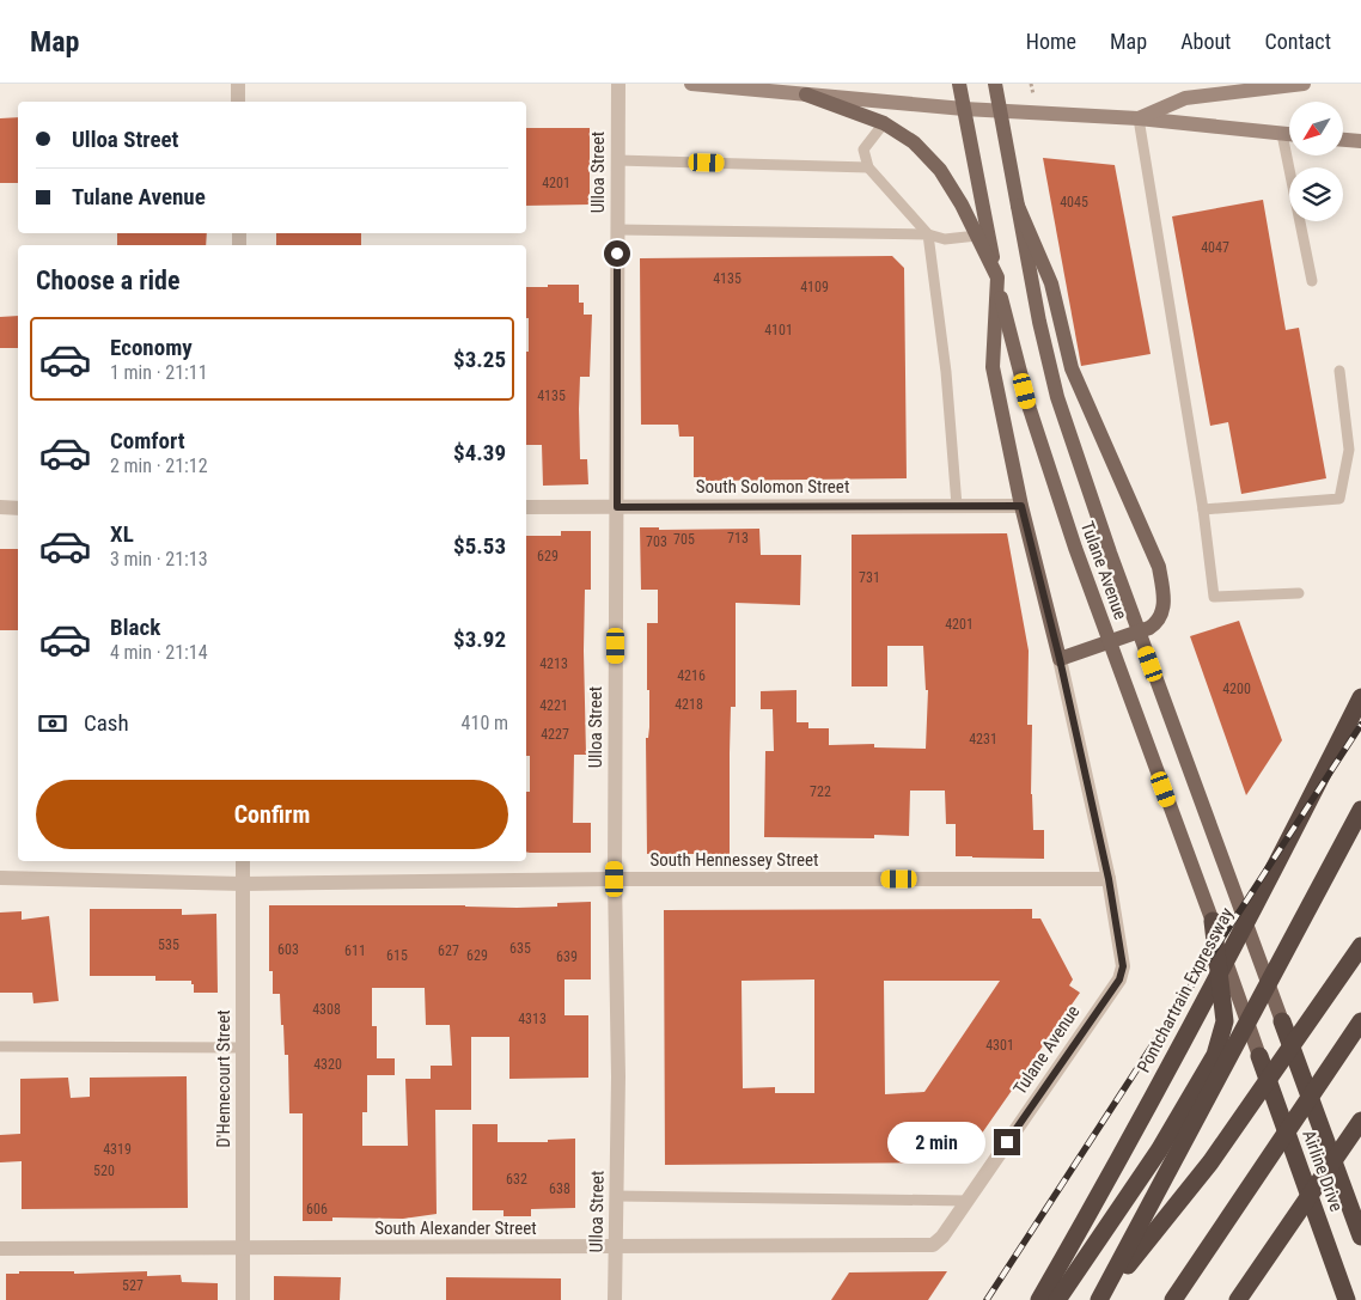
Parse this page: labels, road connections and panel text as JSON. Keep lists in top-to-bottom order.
{
  "streets": {
    "highway": ["Pontchartrain Expressway", "Airline Drive"],
    "main road": ["Tulane Avenue"],
    "street": [
      "Ulloa Street",
      "South Solomon Street",
      "South Hennessey Street",
      "D'Hemecourt Street",
      "South Alexander Street"
    ]
  },
  "crossings": [
    ["Ulloa Street", "South Solomon Street"],
    ["Ulloa Street", "South Hennessey Street"],
    ["Ulloa Street", "South Alexander Street"],
    ["Tulane Avenue", "South Hennessey Street"],
    ["Tulane Avenue", "Airline Drive"],
    ["Tulane Avenue", "South Alexander Street"],
    ["South Hennessey Street", "D'Hemecourt Street"],
    ["D'Hemecourt Street", "South Alexander Street"]
  ],
  "house_numbers": [
    "4201",
    "4045",
    "4047",
    "4135",
    "4109",
    "4101",
    "4135",
    "713",
    "705",
    "703",
    "629",
    "731",
    "4201",
    "4213",
    "4216",
    "4200",
    "4218",
    "4221",
    "4227",
    "4231",
    "722",
    "535",
    "635",
    "603",
    "611",
    "627",
    "615",
    "629",
    "639",
    "4308",
    "4313",
    "4301",
    "4320",
    "4319",
    "520",
    "632",
    "638",
    "606",
    "527"
  ],
  "north": "bottom left",
  "page": {
    "header": "Map",
    "nav": [
      "Home",
      "Map",
      "About",
      "Contact"
    ],
    "banner": ["Ulloa Street", "Tulane Avenue"],
    "heading": "Choose a ride",
    "list": [
      {
        "name": "Economy",
        "note": "1 min · 21:11",
        "value": "$3.25"
      },
      {
        "name": "Comfort",
        "note": "2 min · 21:12",
        "value": "$4.39"
      },
      {
        "name": "XL",
        "note": "3 min · 21:13",
        "value": "$5.53"
      },
      {
        "name": "Black",
        "note": "4 min · 21:14",
        "value": "$3.92"
      }
    ],
    "pay": ["Cash", "410 m"],
    "buttons": "Confirm",
    "bubble": "2 min"
  }
}
